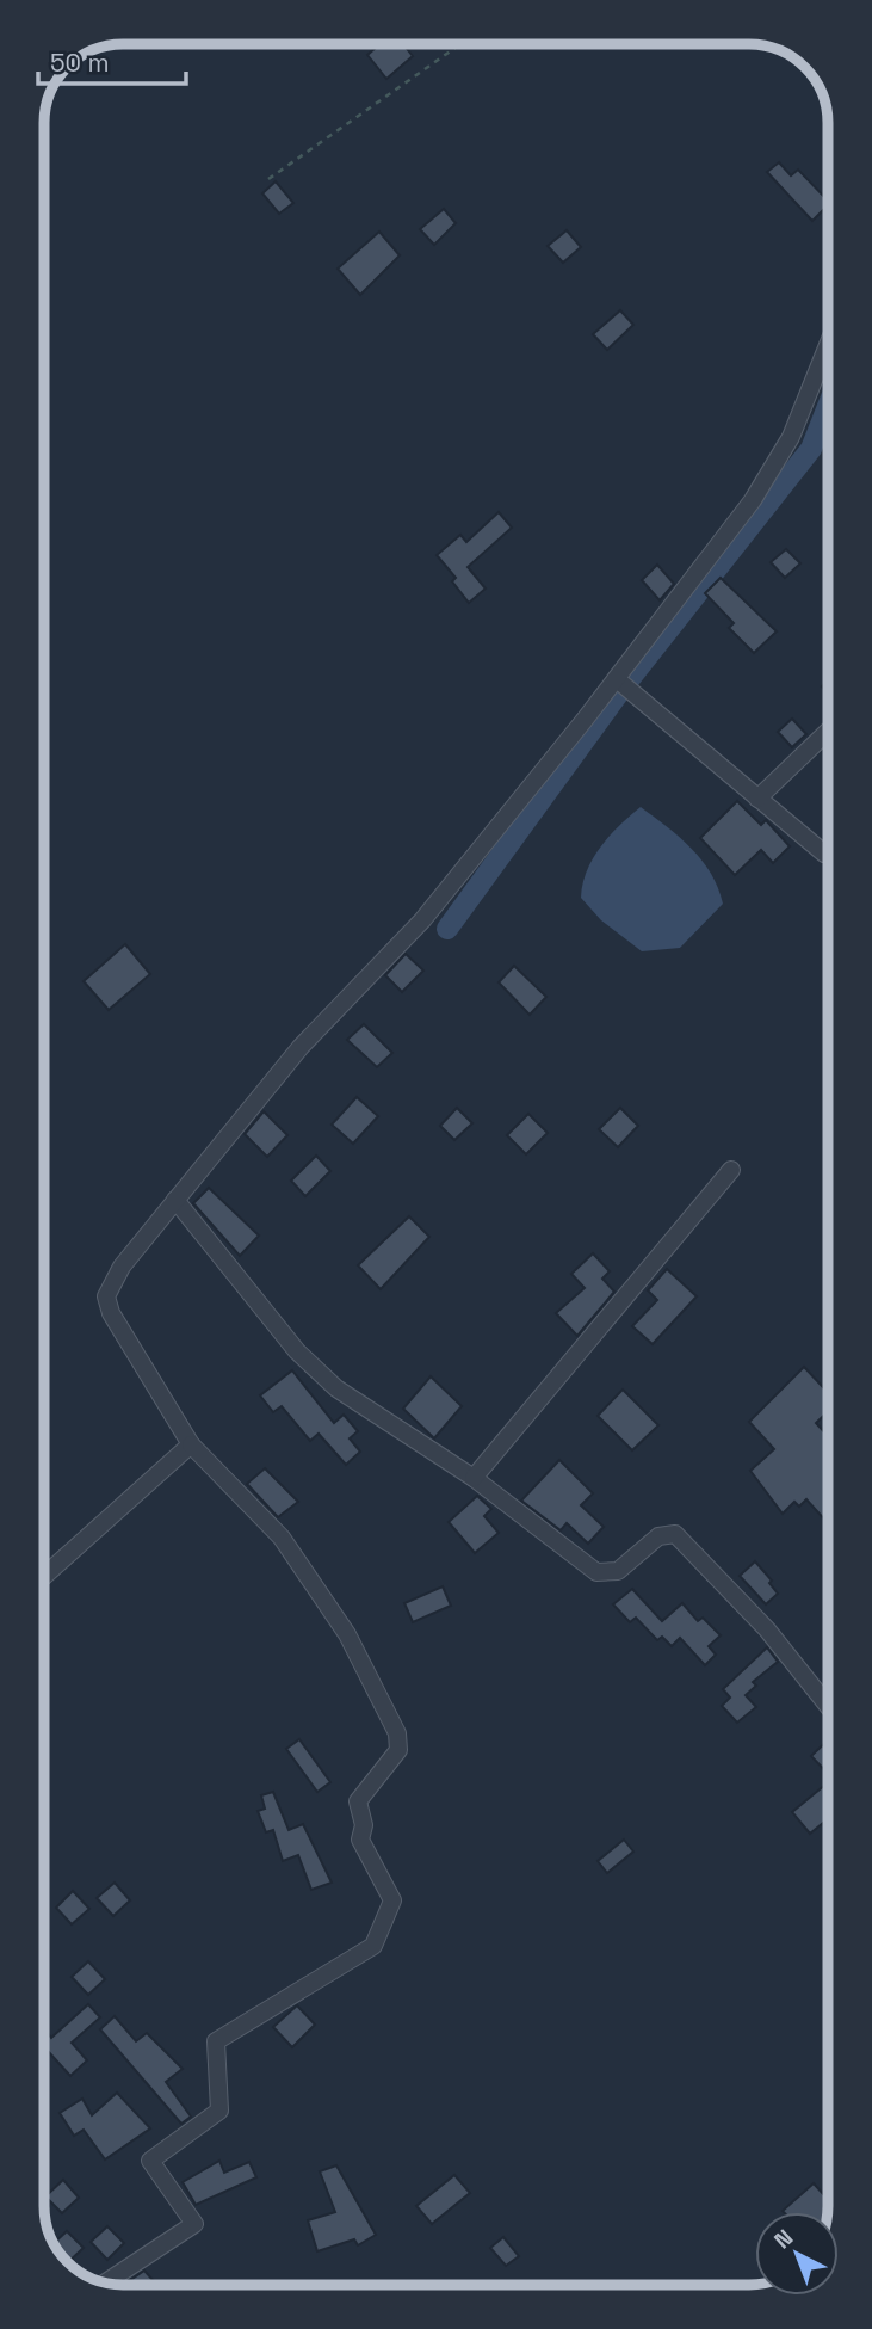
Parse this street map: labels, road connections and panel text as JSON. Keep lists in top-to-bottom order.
{
  "scale_bar": "50 m",
  "north": "top left"
}
